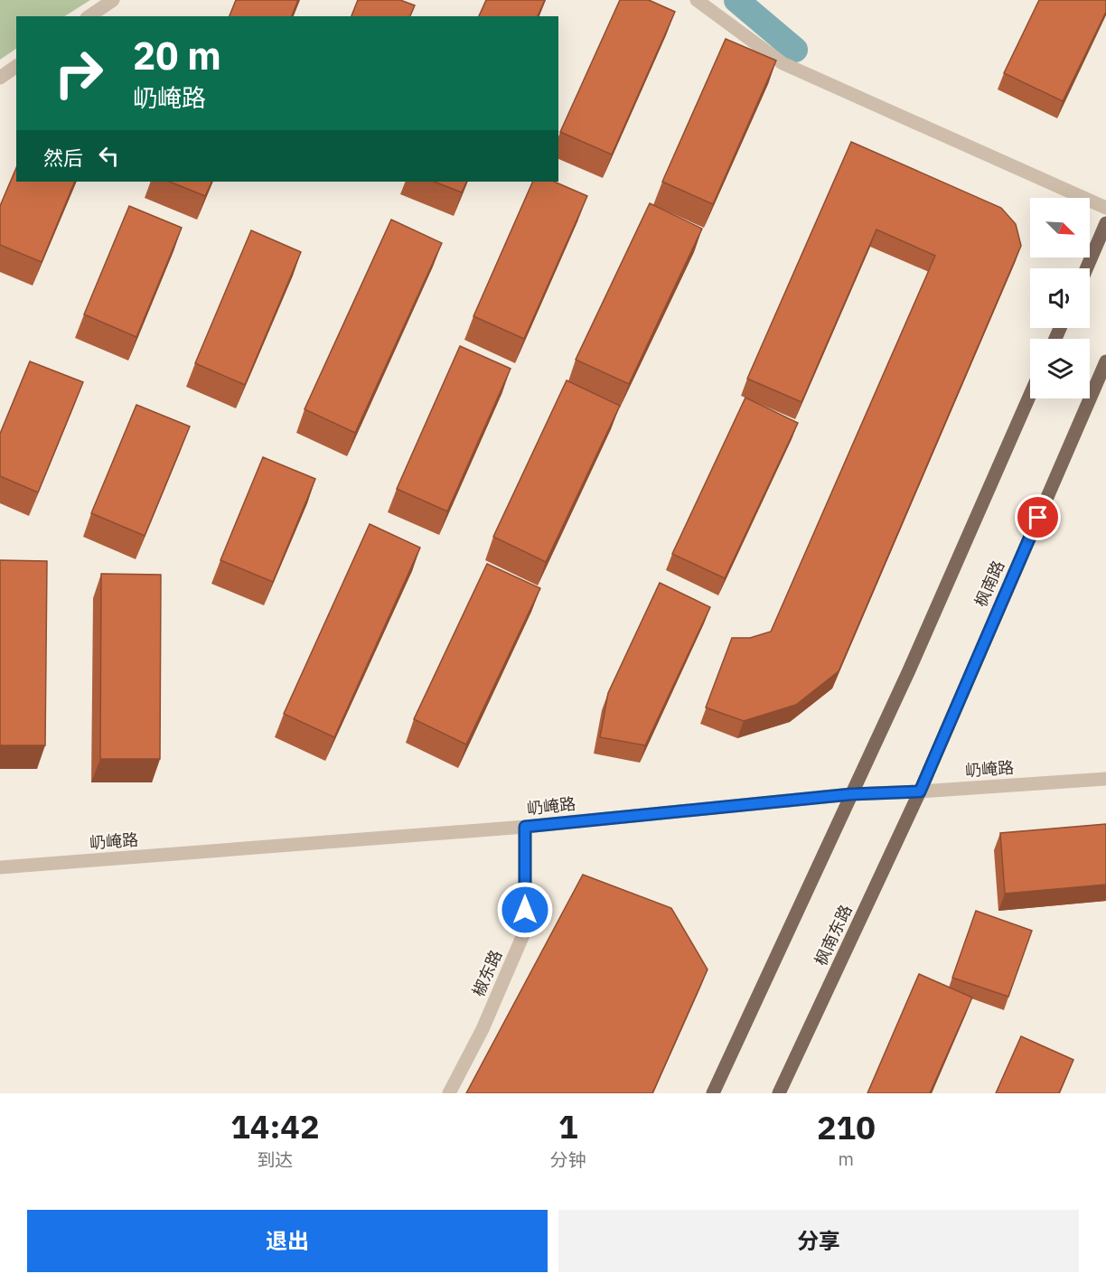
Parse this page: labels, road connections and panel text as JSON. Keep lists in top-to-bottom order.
{
  "streets": {
    "main road": ["枫南路", "枫南东路"],
    "street": ["屷崦路", "椒东路"]
  },
  "crossings": [
    ["枫南路", "屷崦路"],
    ["枫南路", "枫南东路"],
    ["屷崦路", "枫南东路"],
    ["屷崦路", "椒东路"]
  ],
  "north": "bottom right",
  "page": {
    "turn": ["20 m", "屷崦路"],
    "then": "然后",
    "eta": [
      "14:42",
      "到达",
      "1",
      "分钟",
      "210",
      "m"
    ],
    "buttons": ["退出", "分享"]
  }
}
